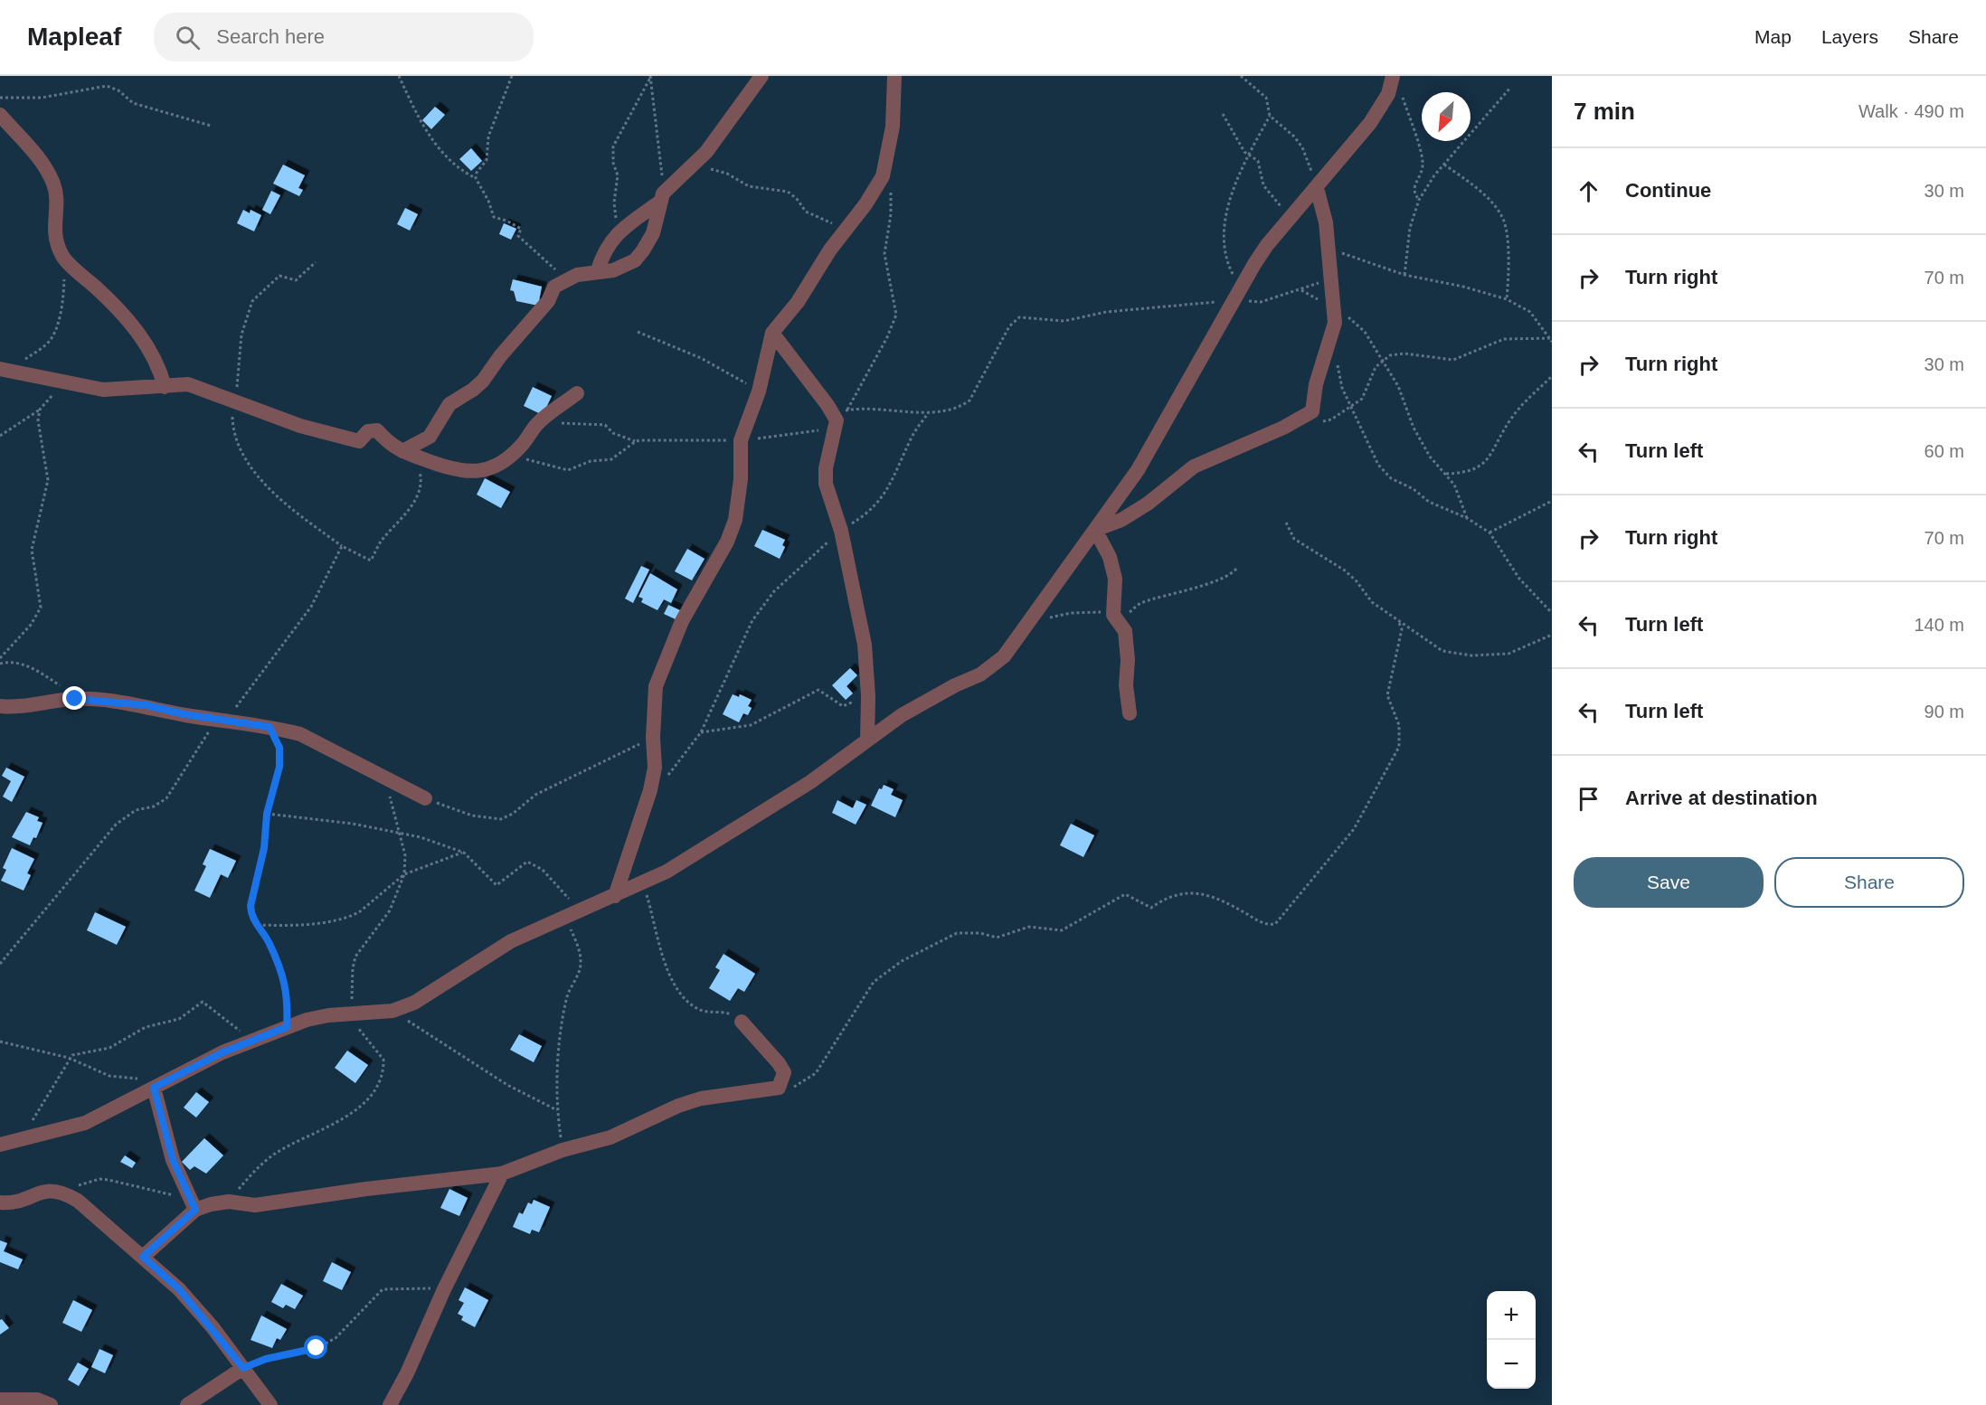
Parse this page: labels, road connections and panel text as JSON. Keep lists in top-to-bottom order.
{
  "north": "bottom left",
  "page": {
    "header": "Mapleaf",
    "search": "Search here",
    "nav": ["Map", "Layers", "Share"],
    "heading": ["7 min", "Walk · 490 m"],
    "list": [
      ["Continue", "30 m"],
      ["Turn right", "70 m"],
      ["Turn right", "30 m"],
      ["Turn left", "60 m"],
      ["Turn right", "70 m"],
      ["Turn left", "140 m"],
      ["Turn left", "90 m"],
      "Arrive at destination"
    ],
    "buttons": ["Save", "Share"],
    "map_buttons": ["+", "−"]
  }
}
